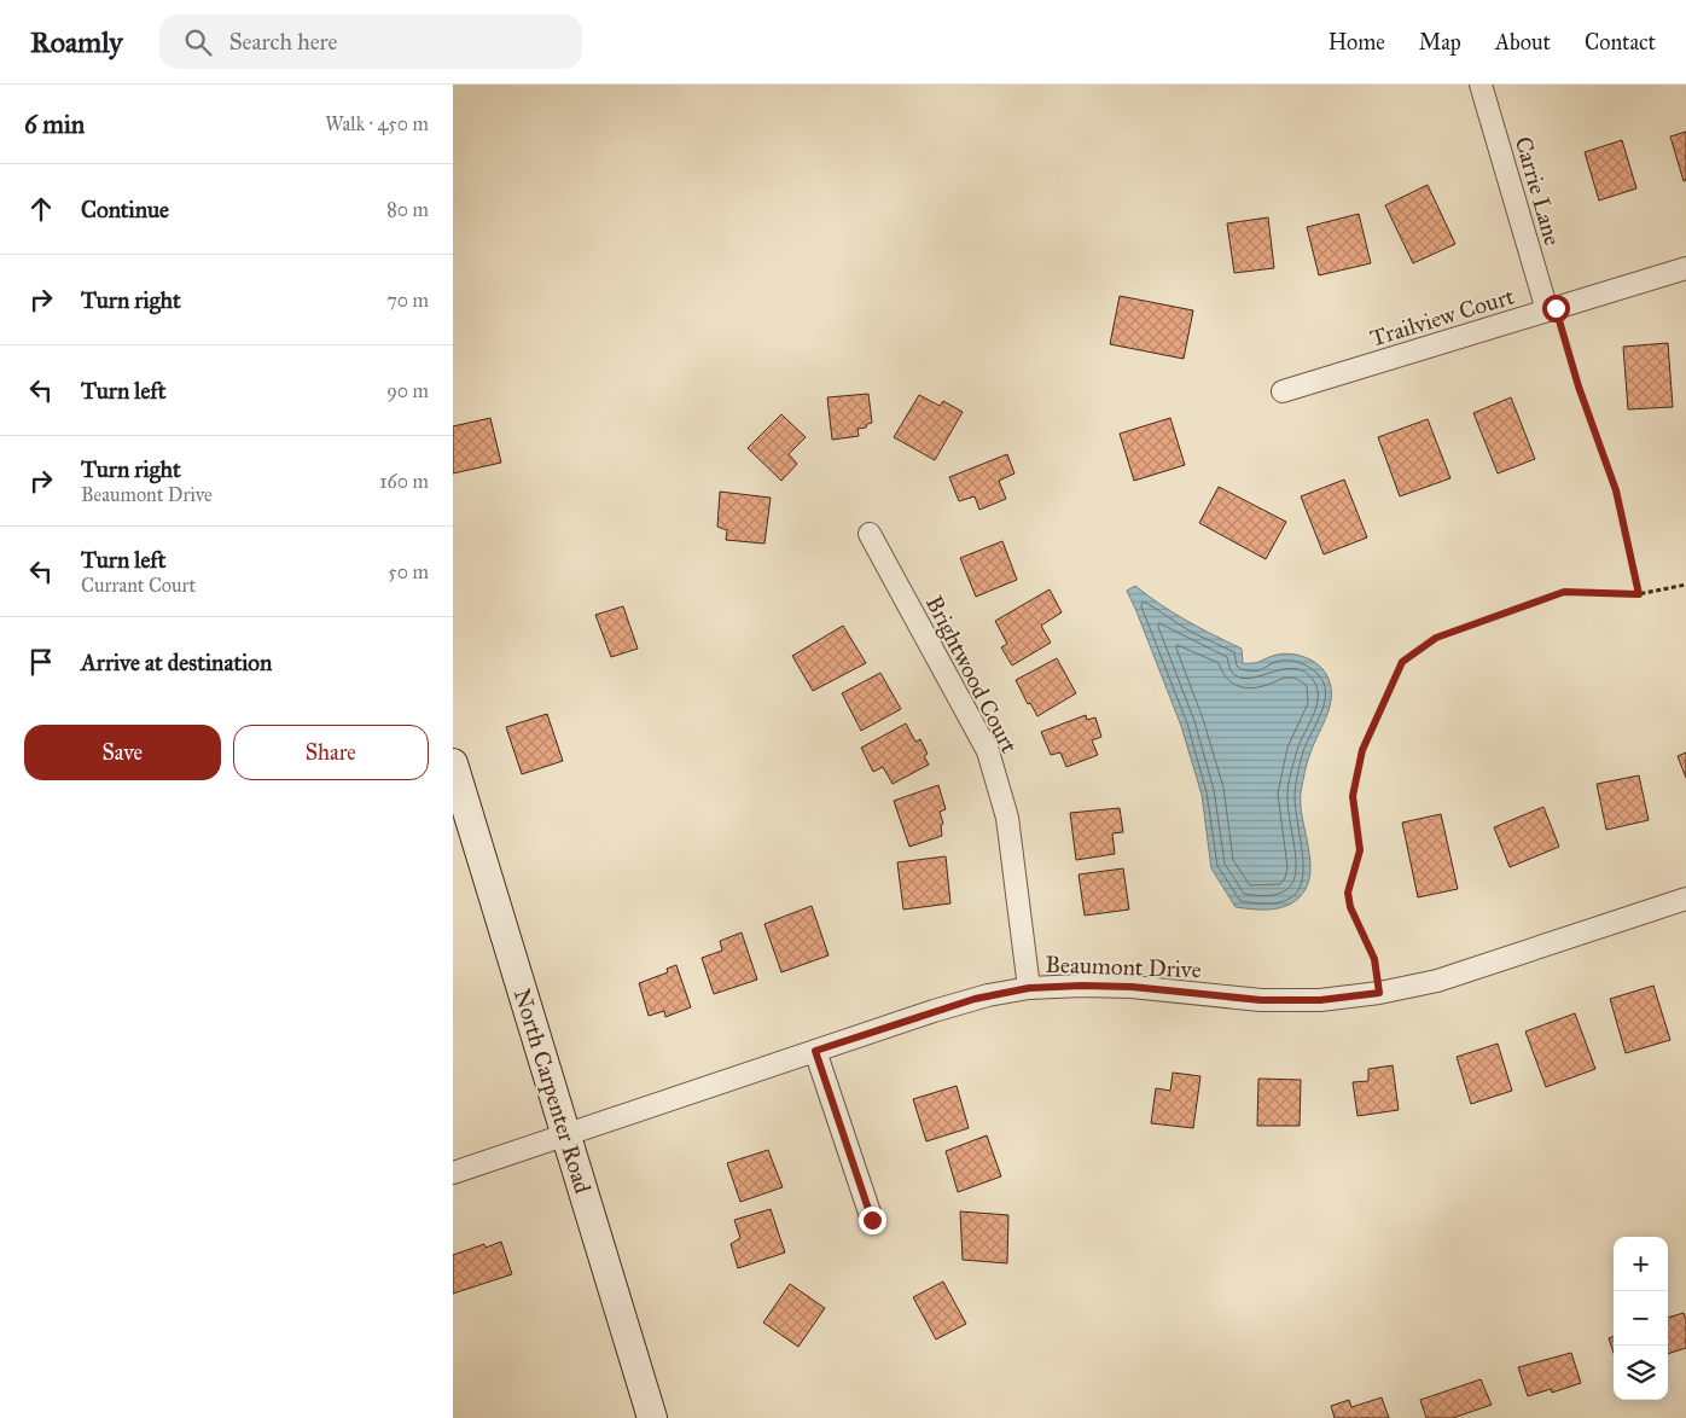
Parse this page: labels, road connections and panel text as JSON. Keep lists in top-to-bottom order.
{
  "streets": {
    "street": [
      "Carrie Lane",
      "Trailview Court",
      "Brightwood Court",
      "Beaumont Drive",
      "North Carpenter Road"
    ]
  },
  "crossings": [
    ["Carrie Lane", "Trailview Court"],
    ["Brightwood Court", "Beaumont Drive"],
    ["Beaumont Drive", "North Carpenter Road"]
  ],
  "page": {
    "header": "Roamly",
    "search": "Search here",
    "nav": [
      "Home",
      "Map",
      "About",
      "Contact"
    ],
    "heading": ["6 min", "Walk · 450 m"],
    "list": [
      ["Continue", "80 m"],
      ["Turn right", "70 m"],
      ["Turn left", "90 m"],
      ["Turn right", "Beaumont Drive", "160 m"],
      ["Turn left", "Currant Court", "50 m"],
      "Arrive at destination"
    ],
    "buttons": ["Save", "Share"],
    "map_buttons": ["+", "−"]
  }
}
